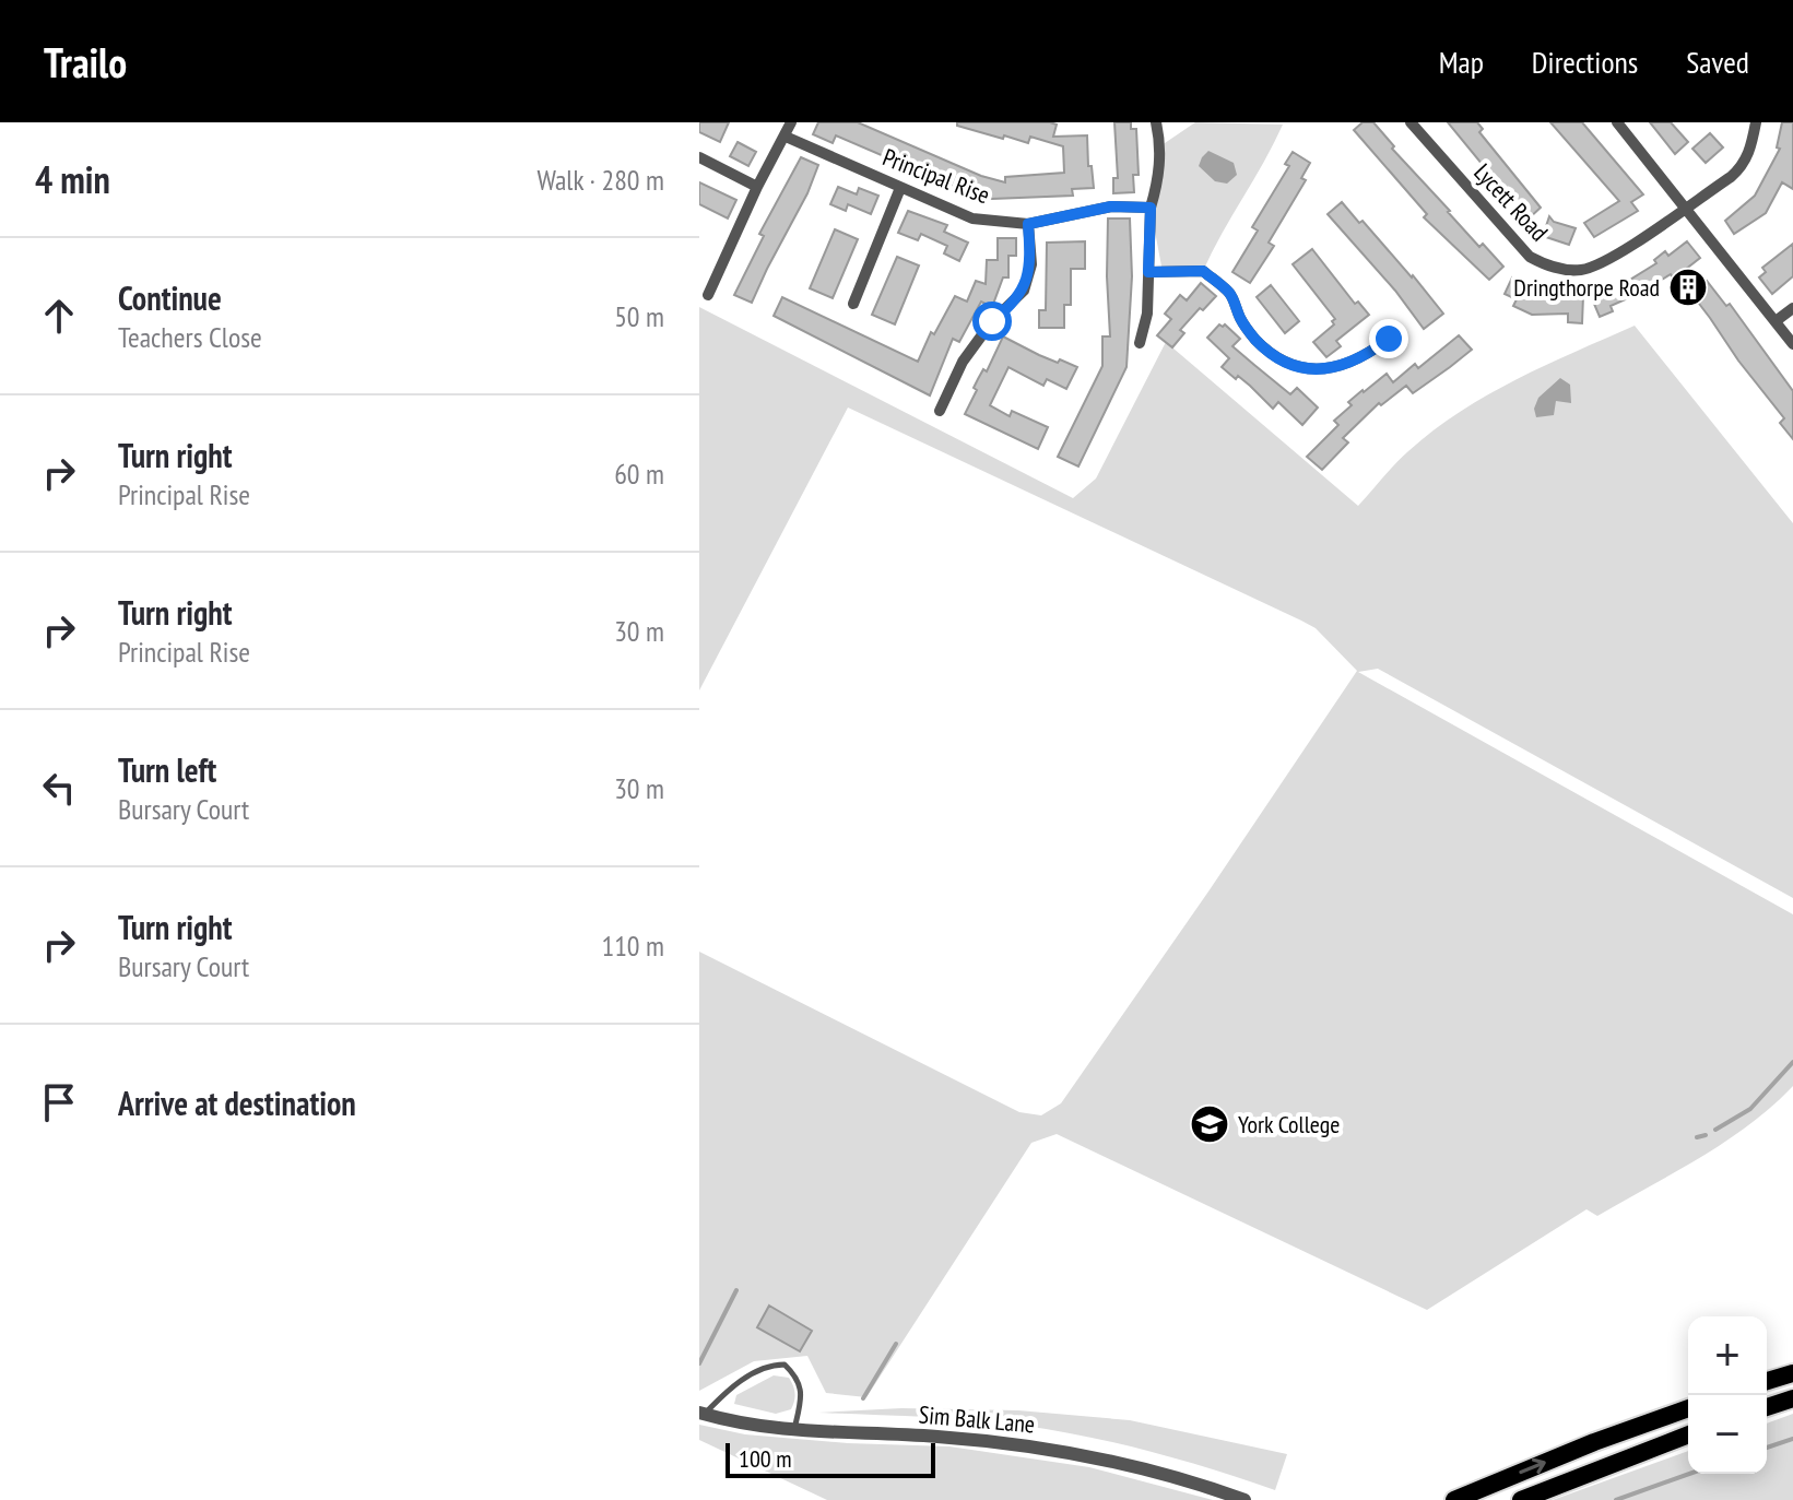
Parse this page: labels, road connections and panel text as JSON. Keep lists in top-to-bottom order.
{
  "streets": {
    "street": ["Principal Rise", "Lycett Road", "Sim Balk Lane"]
  },
  "places": {
    "building": ["Dringthorpe Road"],
    "school or university": ["York College"]
  },
  "scale_bar": "100 m",
  "page": {
    "header": "Trailo",
    "nav": ["Map", "Directions", "Saved"],
    "heading": ["4 min", "Walk · 280 m"],
    "list": [
      ["Continue", "Teachers Close", "50 m"],
      ["Turn right", "Principal Rise", "60 m"],
      ["Turn right", "Principal Rise", "30 m"],
      ["Turn left", "Bursary Court", "30 m"],
      ["Turn right", "Bursary Court", "110 m"],
      "Arrive at destination"
    ],
    "map_buttons": ["+", "−"],
    "scale": "100 m"
  }
}
